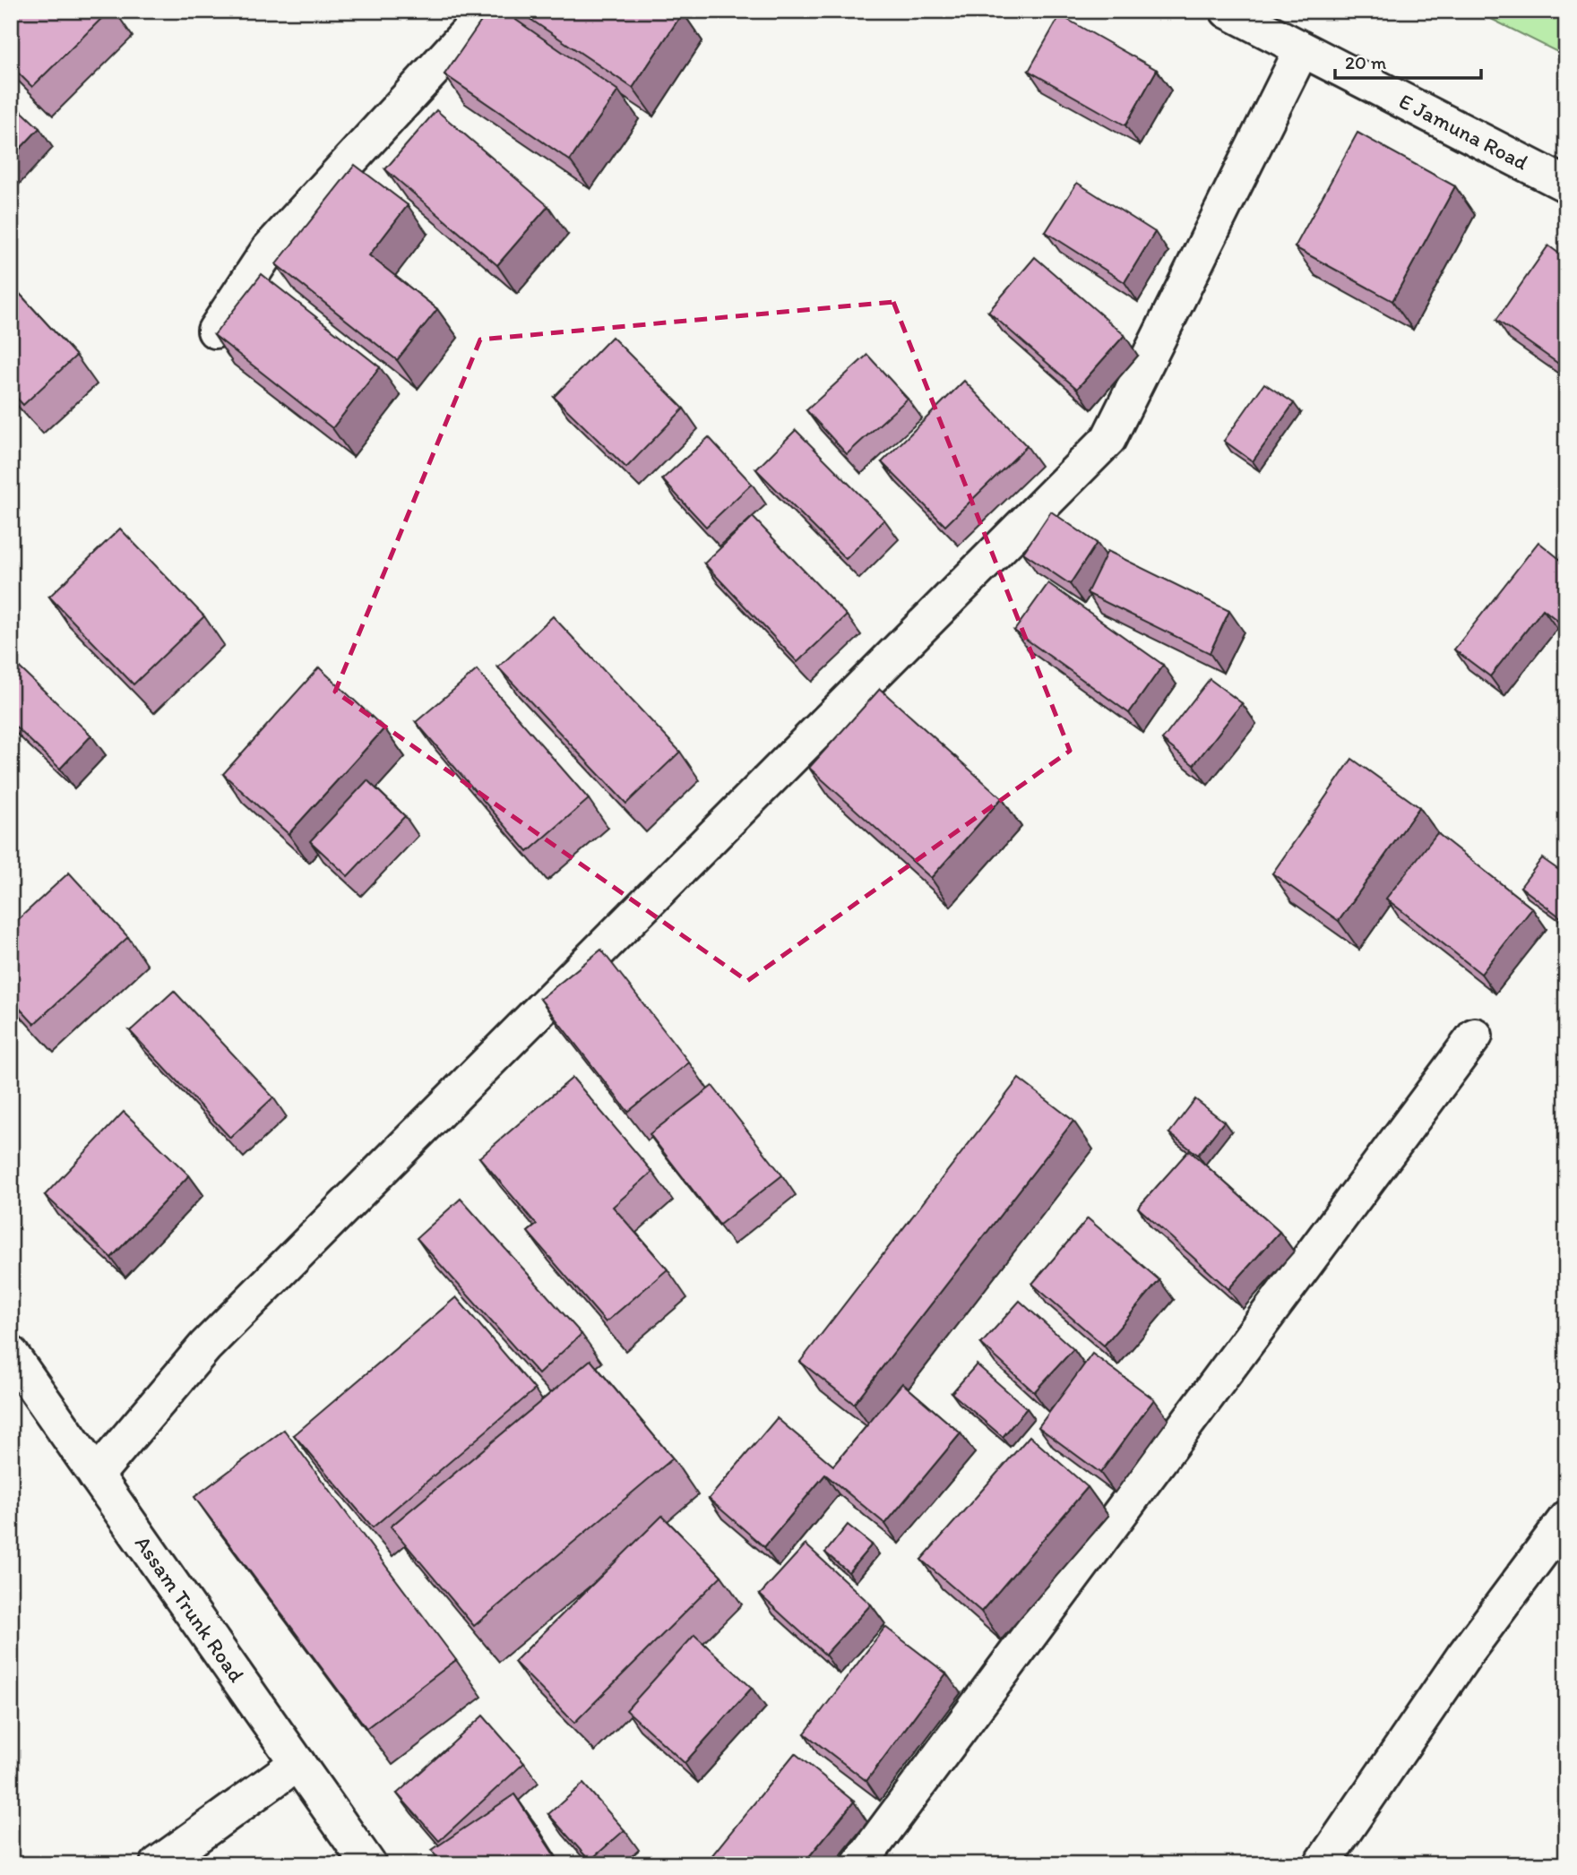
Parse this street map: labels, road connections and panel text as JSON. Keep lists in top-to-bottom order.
{
  "streets": {
    "main road": ["E Jamuna Road", "Assam Trunk Road"]
  },
  "scale_bar": "20 m"
}
